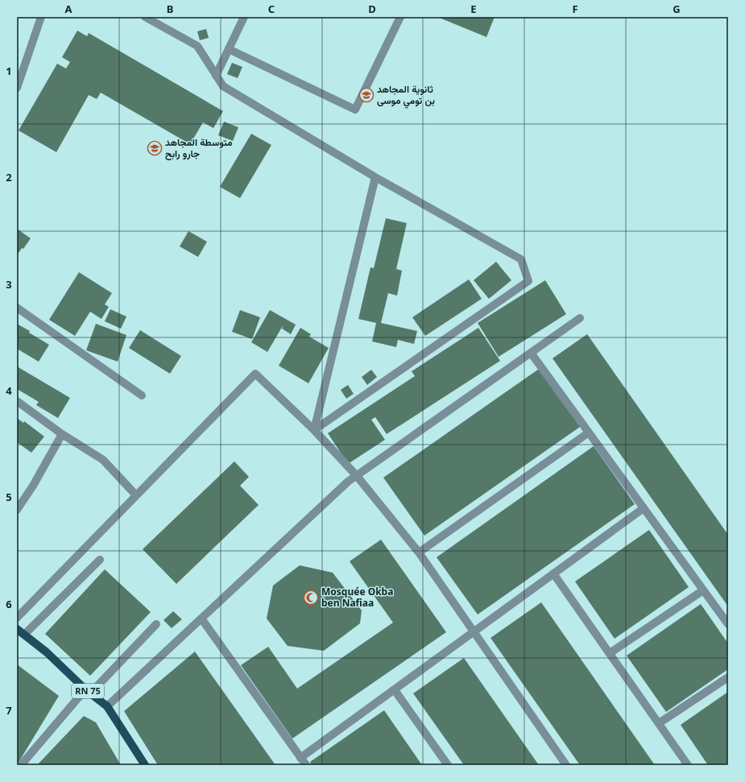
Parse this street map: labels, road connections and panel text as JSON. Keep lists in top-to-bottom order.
{
  "streets": {
    "main road": ["RN 75"]
  },
  "places": {
    "school or university": ["ثانوية المجاهد بن تومي موسى", "متوسطة المجاهد جارو رابح"],
    "mosque": ["Mosquée Okba ben Nafiaa"]
  },
  "grid": {
    "columns": [
      "A",
      "B",
      "C",
      "D",
      "E",
      "F",
      "G"
    ],
    "rows": [
      "1",
      "2",
      "3",
      "4",
      "5",
      "6",
      "7"
    ]
  }
}
